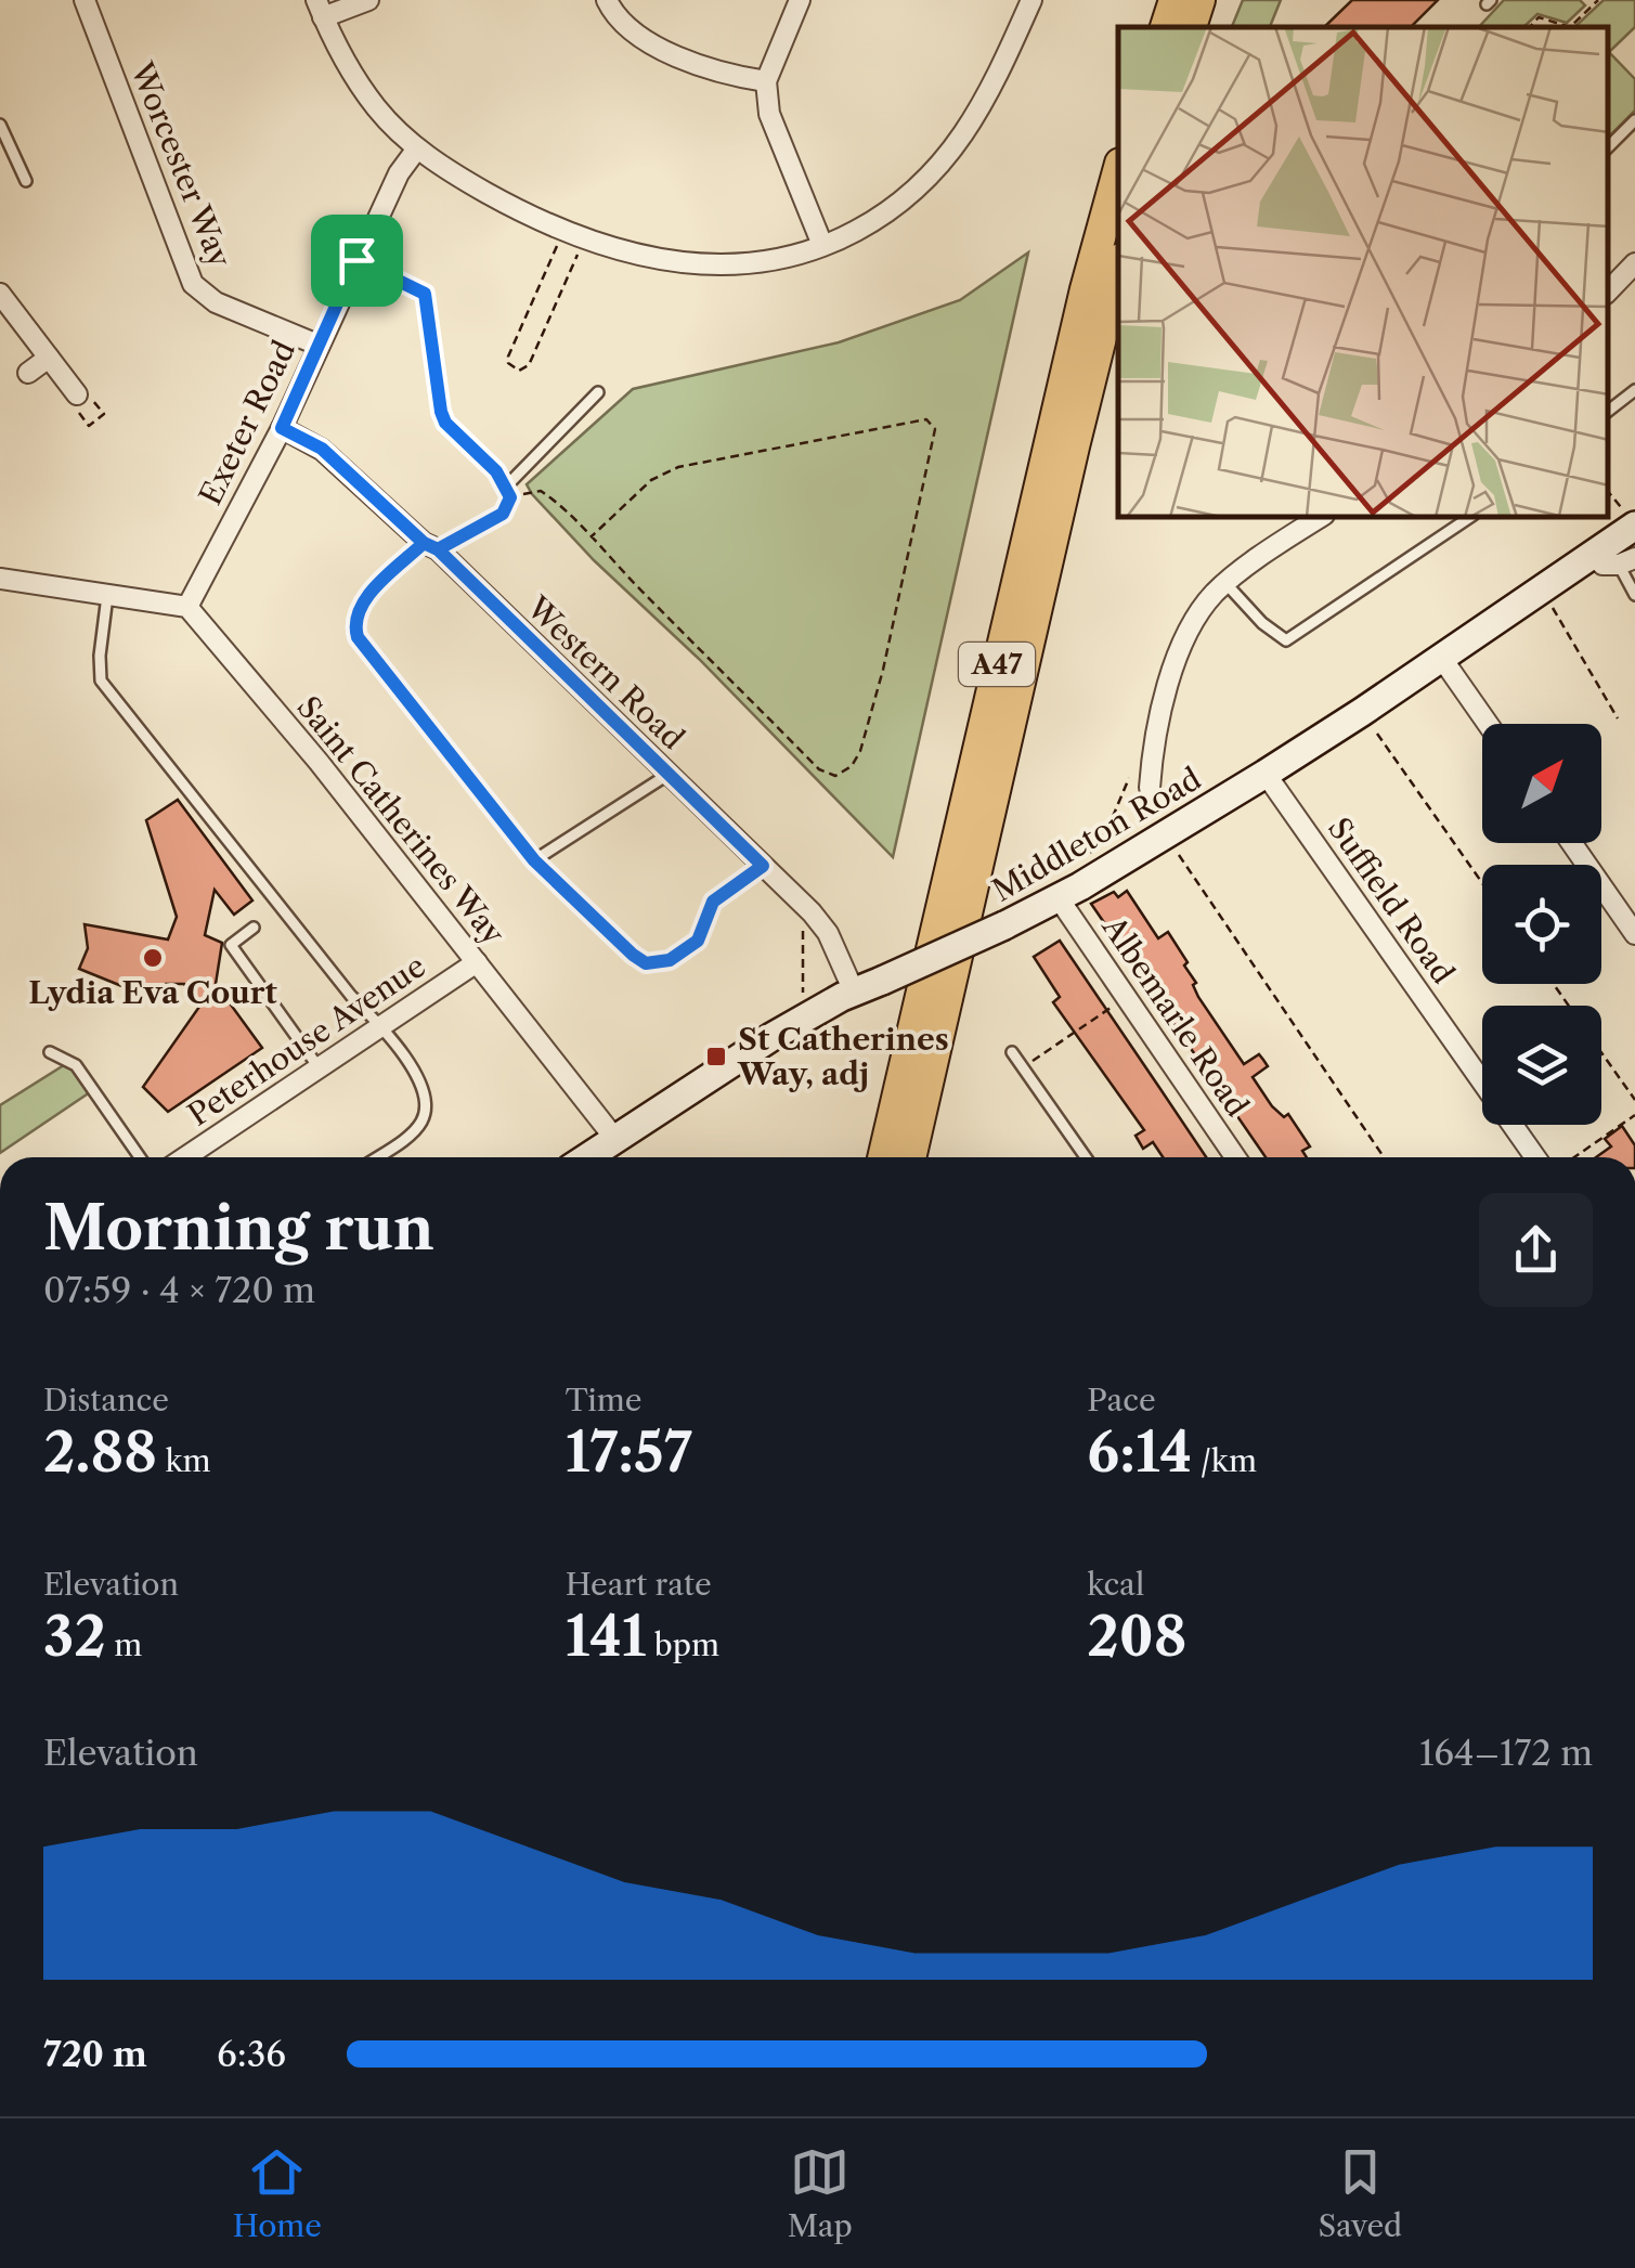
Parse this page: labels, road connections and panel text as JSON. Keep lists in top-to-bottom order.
{
  "streets": {
    "highway": ["A47"],
    "main road": ["Middleton Road"],
    "street": [
      "Worcester Way",
      "Exeter Road",
      "Western Road",
      "Saint Catherines Way",
      "Suffield Road",
      "Albemarle Road",
      "Peterhouse Avenue"
    ]
  },
  "crossings": [
    ["Worcester Way", "Exeter Road"],
    ["Exeter Road", "Western Road"],
    ["Exeter Road", "Saint Catherines Way"],
    ["Western Road", "Middleton Road"],
    ["Saint Catherines Way", "Middleton Road"],
    ["Saint Catherines Way", "Peterhouse Avenue"],
    ["Middleton Road", "Suffield Road"],
    ["Middleton Road", "Albemarle Road"]
  ],
  "places": {
    "other": ["Lydia Eva Court"],
    "transit": ["St Catherines Way, adj"]
  },
  "north": "top right",
  "page": {
    "heading": ["Morning run", "07:59 · 4 × 720 m"],
    "stats": [
      ["Distance", "2.88 km"],
      ["Time", "17:57"],
      ["Pace", "6:14 /km"],
      ["Elevation", "32 m"],
      ["Heart rate", "141 bpm"],
      ["kcal", "208"]
    ],
    "chart": ["Elevation", "164–172 m"],
    "list": [
      {
        "name": "720 m",
        "note": "6:36"
      }
    ],
    "tabs": ["Home", "Map", "Saved"]
  }
}
